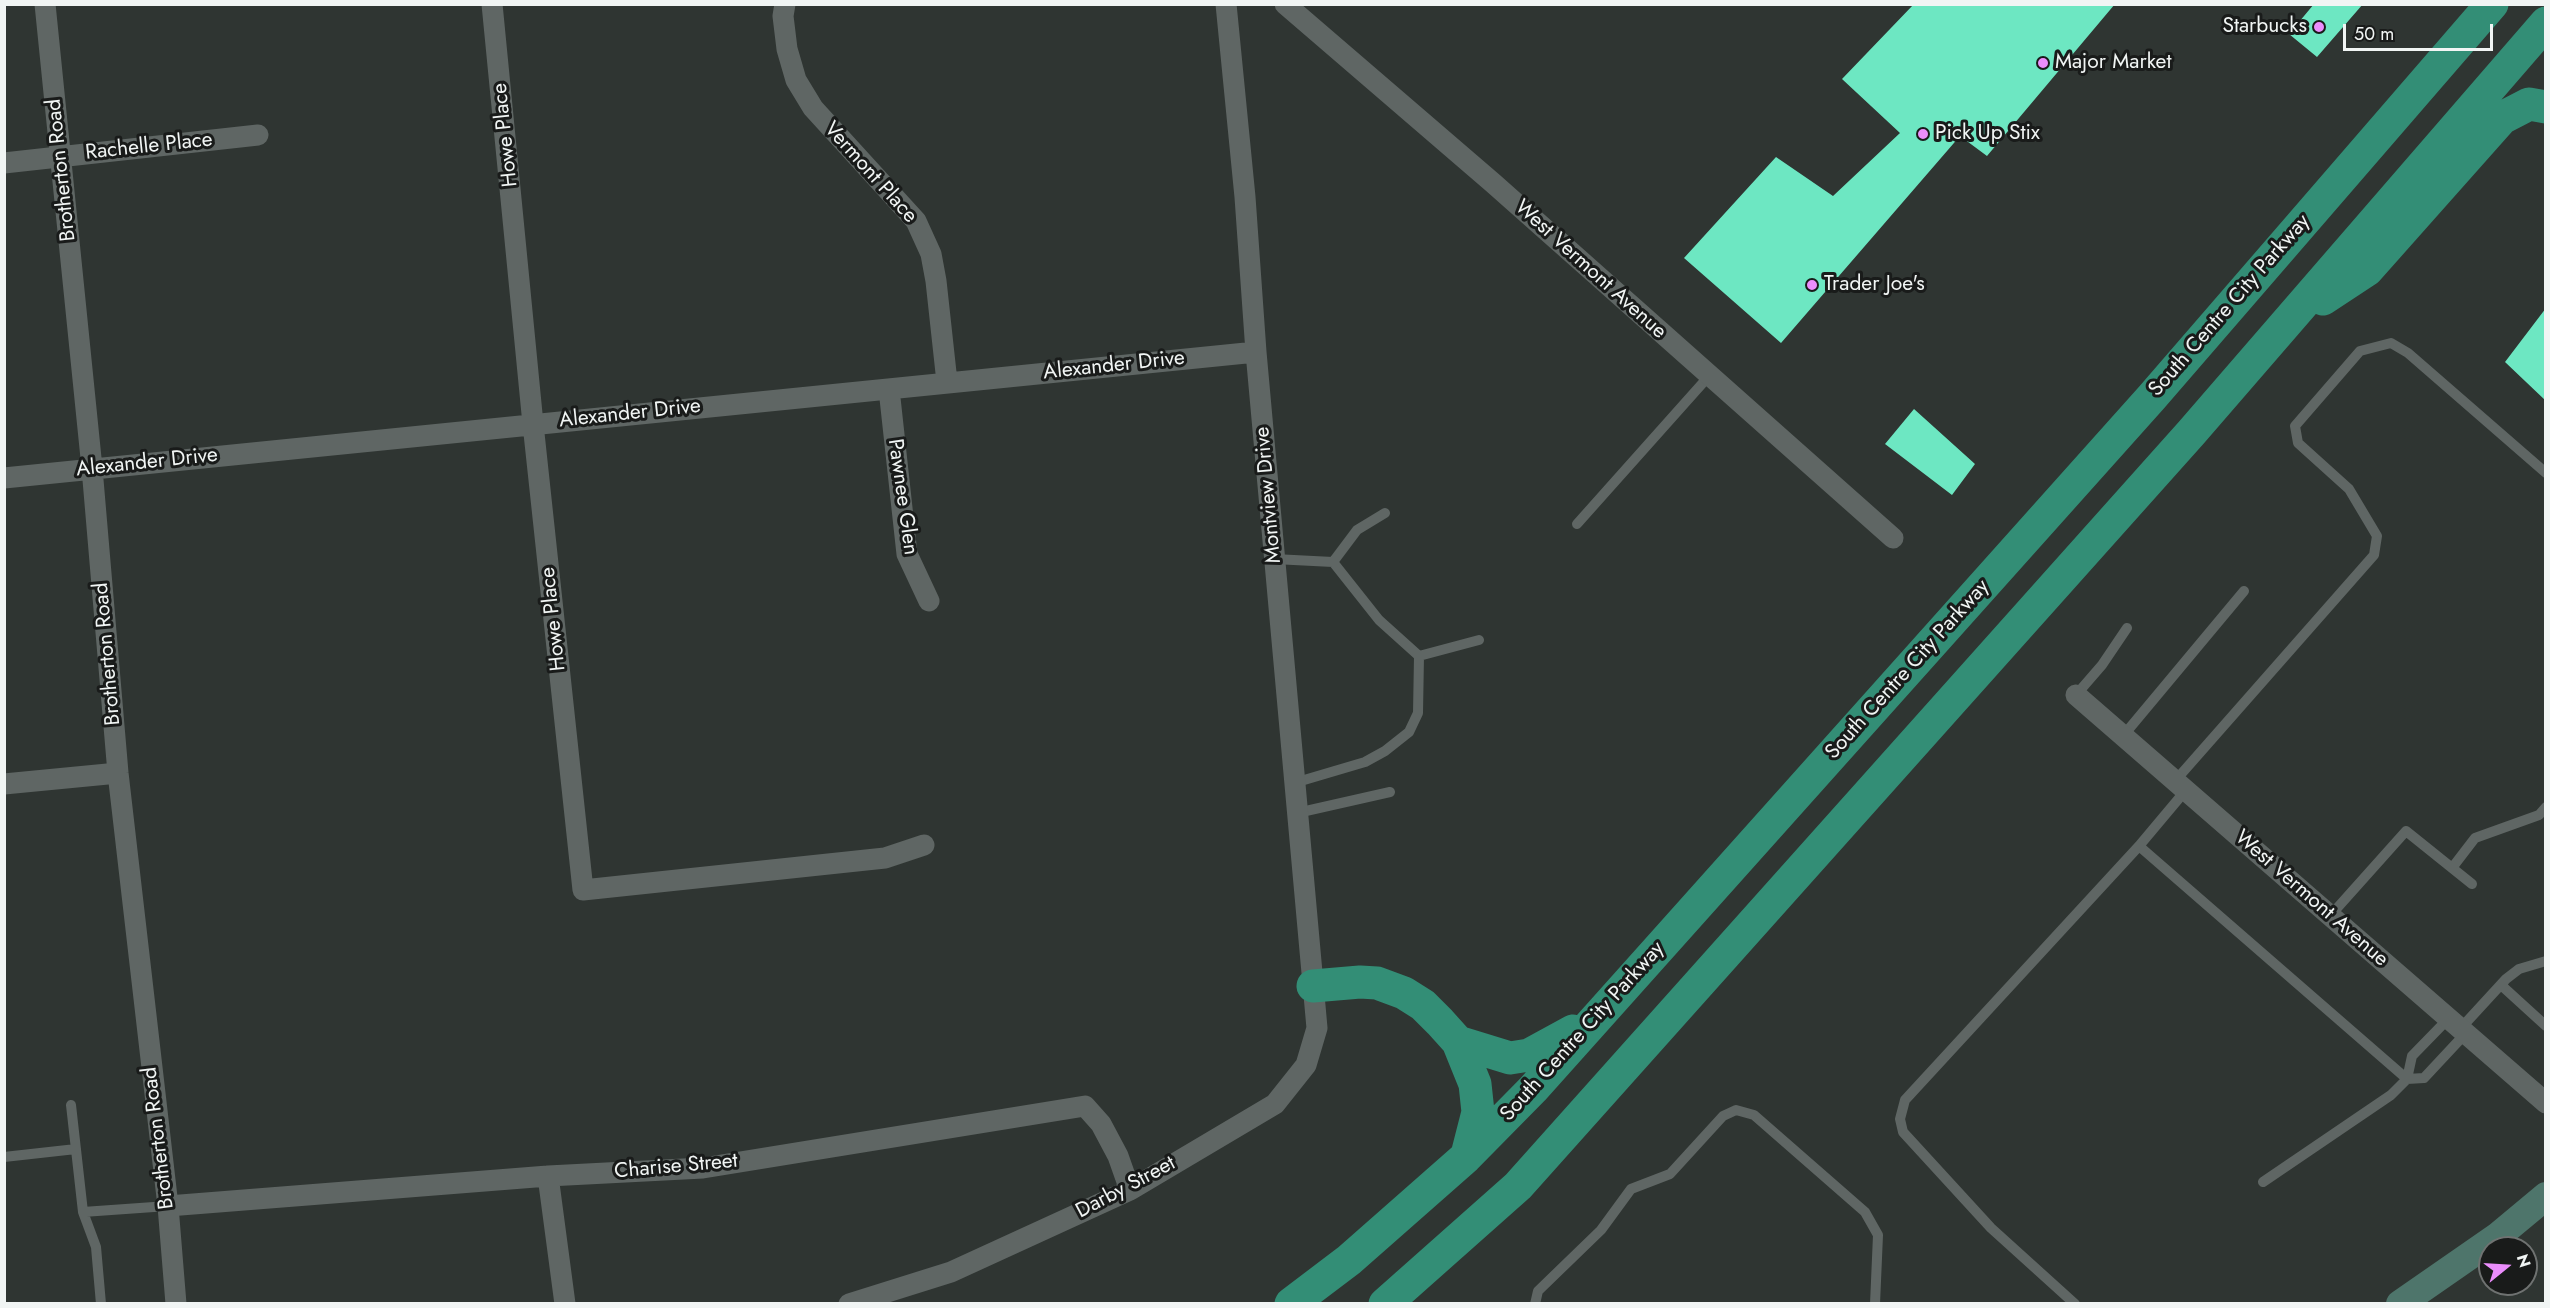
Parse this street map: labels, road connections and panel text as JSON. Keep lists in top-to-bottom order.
{
  "streets": {
    "highway": ["South Centre City Parkway"],
    "street": [
      "Howe Place",
      "Rachelle Place",
      "Brotherton Road",
      "Vermont Place",
      "West Vermont Avenue",
      "Alexander Drive",
      "Montview Drive",
      "Pawnee Glen",
      "Charise Street",
      "Darby Street"
    ]
  },
  "crossings": [
    ["Howe Place", "Alexander Drive"],
    ["Rachelle Place", "Brotherton Road"],
    ["Brotherton Road", "Alexander Drive"],
    ["Brotherton Road", "Charise Street"],
    ["Vermont Place", "Alexander Drive"],
    ["Alexander Drive", "Montview Drive"],
    ["Alexander Drive", "Pawnee Glen"],
    ["Montview Drive", "Darby Street"],
    ["Charise Street", "Darby Street"]
  ],
  "places": [
    "Starbucks",
    "Major Market",
    "Pick Up Stix",
    "Trader Joe's"
  ],
  "scale_bar": "50 m",
  "north": "right"
}
